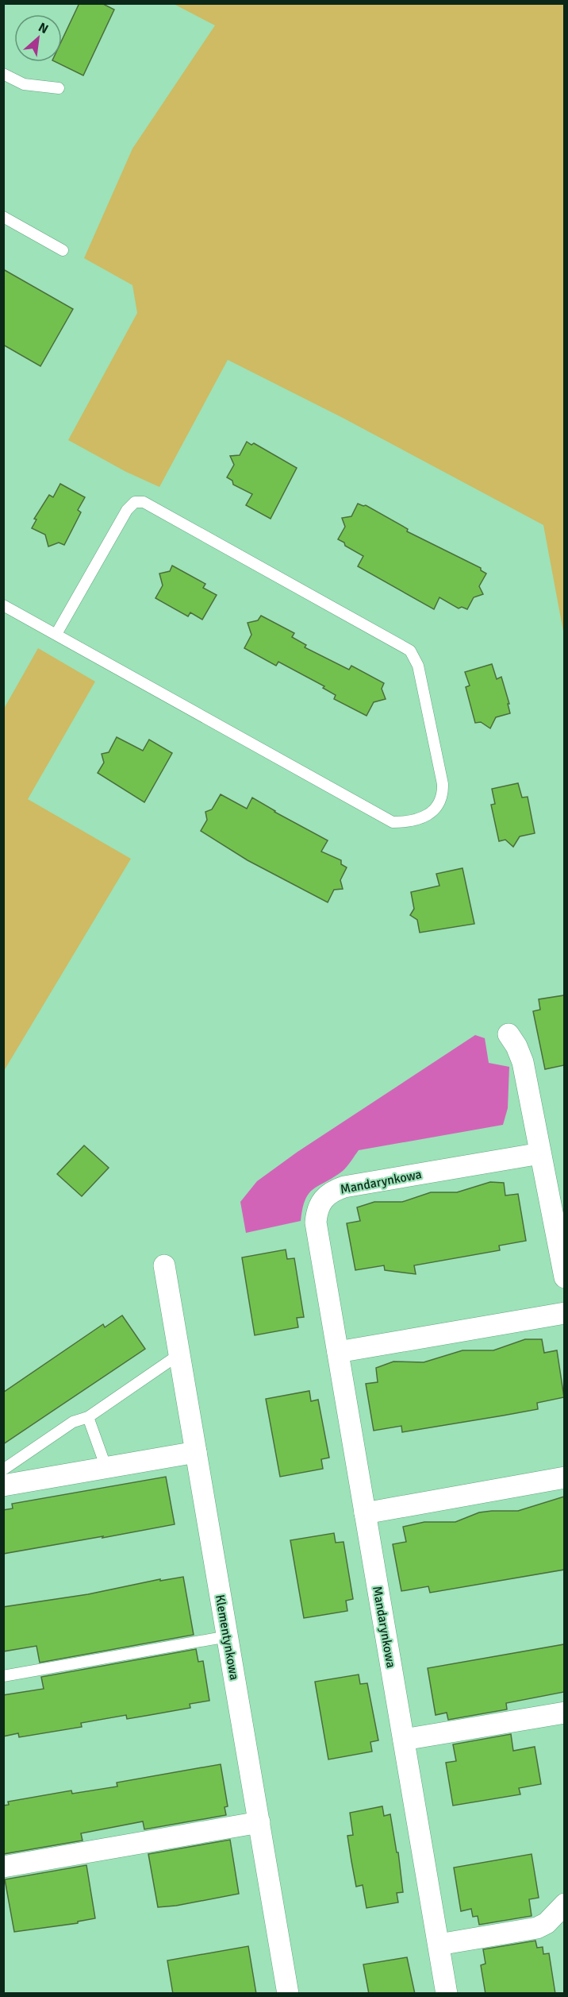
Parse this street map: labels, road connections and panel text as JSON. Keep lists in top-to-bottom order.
{
  "streets": {
    "street": ["Mandarynkowa", "Klementynkowa"]
  },
  "north": "top right"
}
